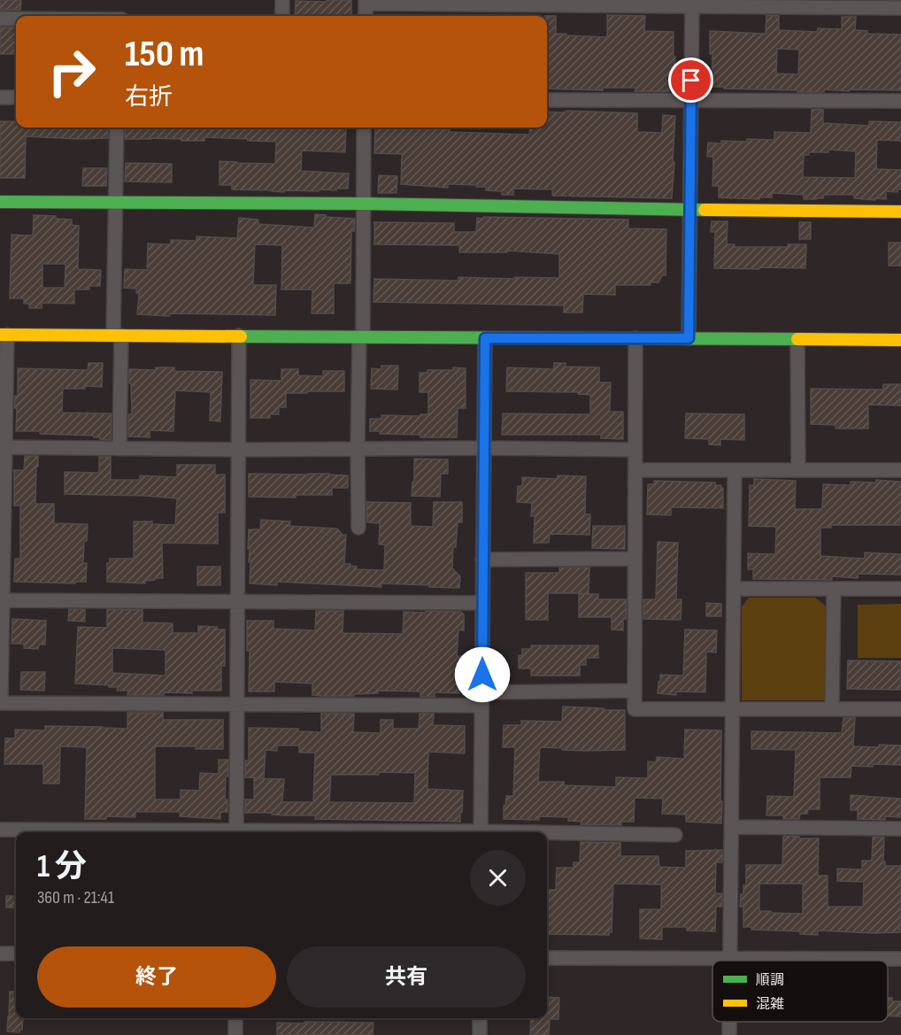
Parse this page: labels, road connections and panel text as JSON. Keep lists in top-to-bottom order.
{
  "legend": ["順調", "混雑"],
  "page": {
    "turn": ["150 m", "右折"],
    "heading": ["1 分", "360 m · 21:41"],
    "buttons": ["終了", "共有"]
  }
}
